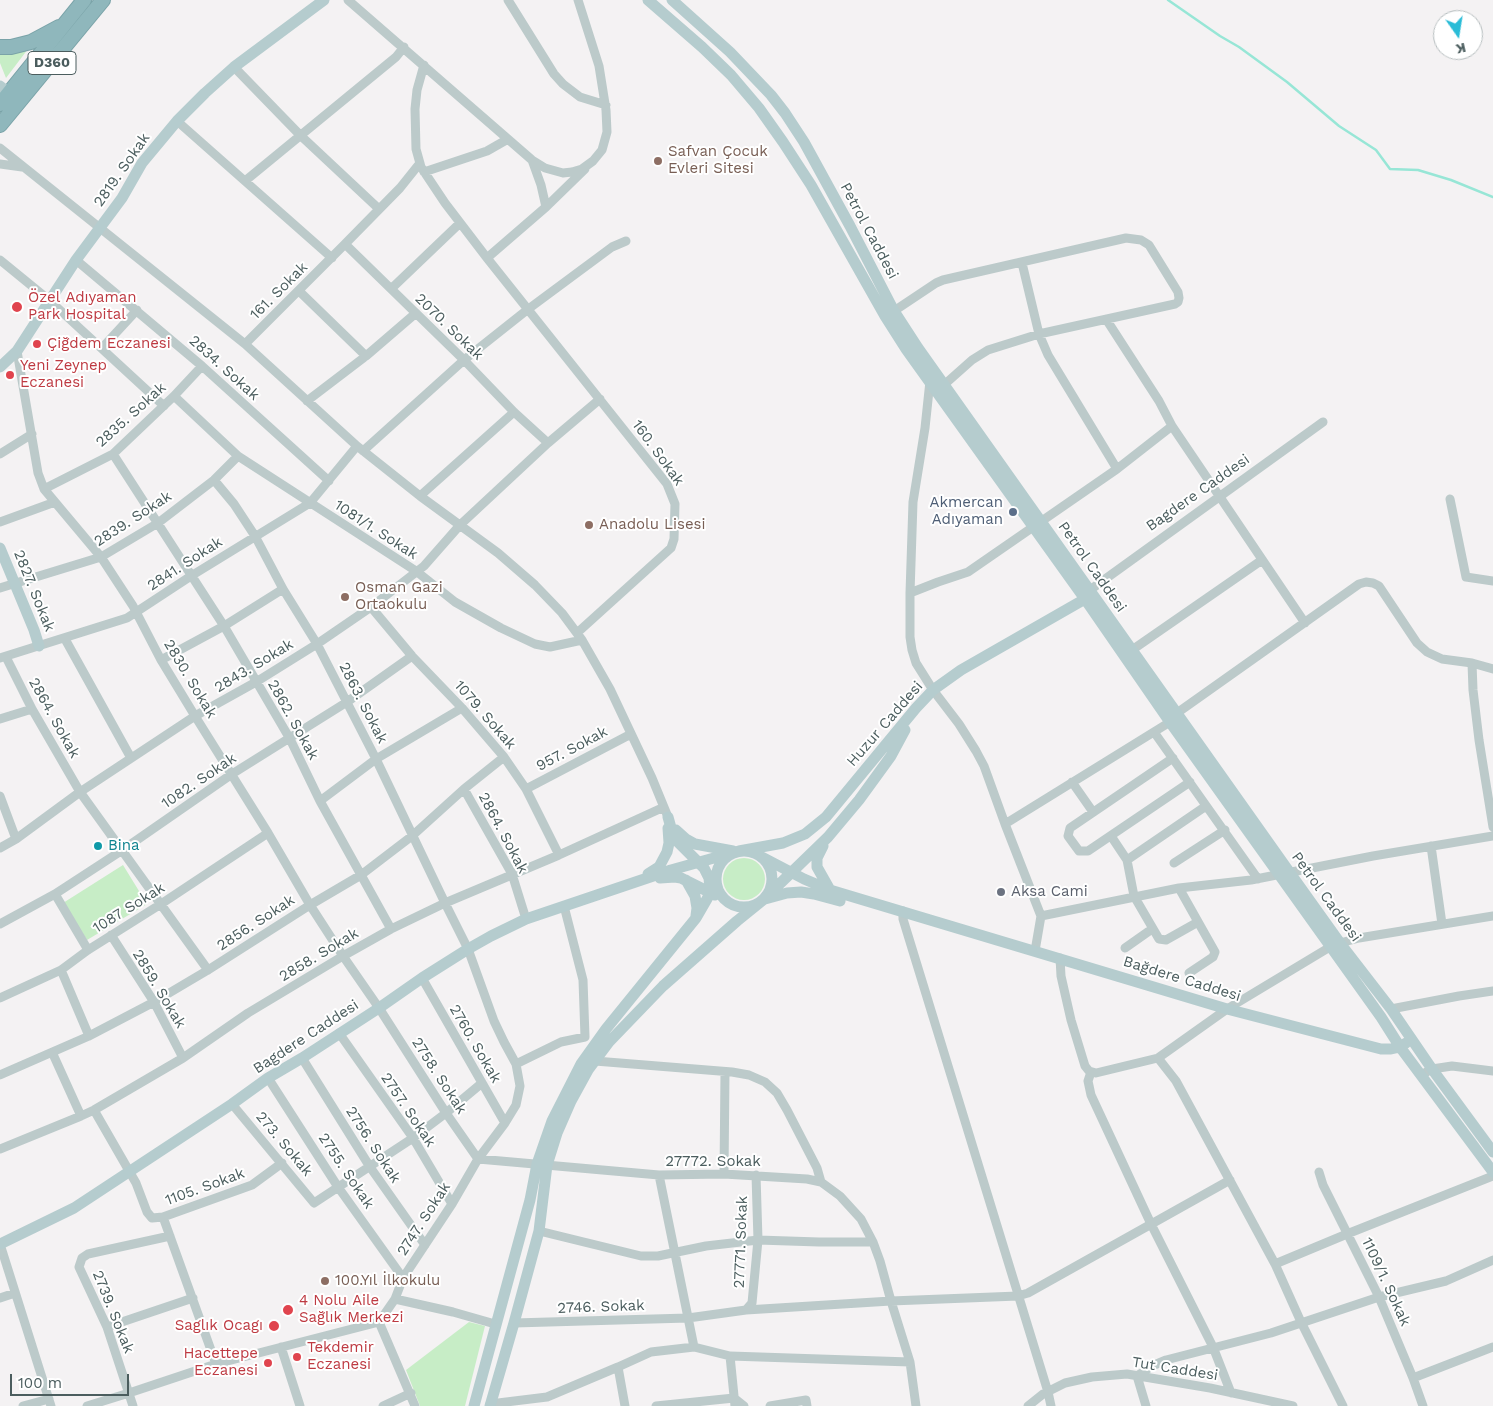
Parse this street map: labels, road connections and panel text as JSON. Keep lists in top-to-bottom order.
{
  "streets": {
    "highway": ["D360"],
    "main road": [
      "2819. Sokak",
      "Petrol Caddesi",
      "Bagdere Caddesi",
      "2827. Sokak",
      "Huzur Caddesi",
      "Bağdere Caddesi"
    ],
    "street": [
      "161. Sokak",
      "2070. Sokak",
      "2834. Sokak",
      "2835. Sokak",
      "160. Sokak",
      "2839. Sokak",
      "1081/1. Sokak",
      "2841. Sokak",
      "2843. Sokak",
      "2830. Sokak",
      "2863. Sokak",
      "1079. Sokak",
      "2864. Sokak",
      "2862. Sokak",
      "957. Sokak",
      "1082. Sokak",
      "1087 Sokak",
      "2856. Sokak",
      "2858. Sokak",
      "2859. Sokak",
      "2760. Sokak",
      "2758. Sokak",
      "2757. Sokak",
      "273. Sokak",
      "2756. Sokak",
      "27772. Sokak",
      "2755. Sokak",
      "1105. Sokak",
      "2747. Sokak",
      "27771. Sokak",
      "1109/1. Sokak",
      "2746. Sokak",
      "2739. Sokak",
      "Tut Caddesi"
    ]
  },
  "crossings": [
    ["2819. Sokak", "2834. Sokak"],
    ["2819. Sokak", "2830. Sokak"],
    ["Petrol Caddesi", "Bagdere Caddesi"],
    ["Petrol Caddesi", "Huzur Caddesi"],
    ["2070. Sokak", "2841. Sokak"],
    ["2070. Sokak", "2843. Sokak"],
    ["2834. Sokak", "2835. Sokak"],
    ["2834. Sokak", "2841. Sokak"],
    ["2835. Sokak", "1081/1. Sokak"],
    ["2835. Sokak", "2830. Sokak"],
    ["2835. Sokak", "2862. Sokak"],
    ["160. Sokak", "1081/1. Sokak"],
    ["160. Sokak", "2841. Sokak"],
    ["160. Sokak", "2843. Sokak"],
    ["Bagdere Caddesi", "2830. Sokak"],
    ["Bagdere Caddesi", "2863. Sokak"],
    ["Bagdere Caddesi", "2864. Sokak"],
    ["Bagdere Caddesi", "Huzur Caddesi"],
    ["Bagdere Caddesi", "2760. Sokak"],
    ["Bagdere Caddesi", "2758. Sokak"],
    ["Bagdere Caddesi", "2757. Sokak"],
    ["Bagdere Caddesi", "273. Sokak"],
    ["Bagdere Caddesi", "2756. Sokak"],
    ["Bagdere Caddesi", "2755. Sokak"],
    ["Bagdere Caddesi", "1105. Sokak"],
    ["2839. Sokak", "1081/1. Sokak"],
    ["2839. Sokak", "2827. Sokak"],
    ["2839. Sokak", "2830. Sokak"],
    ["2839. Sokak", "2863. Sokak"],
    ["2839. Sokak", "2862. Sokak"],
    ["1081/1. Sokak", "2841. Sokak"],
    ["1081/1. Sokak", "2843. Sokak"],
    ["2841. Sokak", "2827. Sokak"],
    ["2841. Sokak", "2830. Sokak"],
    ["2841. Sokak", "2863. Sokak"],
    ["2841. Sokak", "2864. Sokak"],
    ["2841. Sokak", "2862. Sokak"],
    ["2843. Sokak", "2830. Sokak"],
    ["2843. Sokak", "2863. Sokak"],
    ["2843. Sokak", "1079. Sokak"],
    ["2843. Sokak", "2864. Sokak"],
    ["2843. Sokak", "2862. Sokak"],
    ["2830. Sokak", "1082. Sokak"],
    ["2830. Sokak", "1087 Sokak"],
    ["2830. Sokak", "2856. Sokak"],
    ["2830. Sokak", "2858. Sokak"],
    ["2830. Sokak", "2758. Sokak"],
    ["2863. Sokak", "1082. Sokak"],
    ["2863. Sokak", "2856. Sokak"],
    ["2863. Sokak", "2858. Sokak"],
    ["2863. Sokak", "2760. Sokak"],
    ["1079. Sokak", "957. Sokak"],
    ["1079. Sokak", "1082. Sokak"],
    ["1079. Sokak", "2856. Sokak"],
    ["1079. Sokak", "2858. Sokak"],
    ["2864. Sokak", "1082. Sokak"],
    ["2864. Sokak", "1087 Sokak"],
    ["2864. Sokak", "2856. Sokak"],
    ["2864. Sokak", "2858. Sokak"],
    ["2862. Sokak", "1082. Sokak"],
    ["2862. Sokak", "2856. Sokak"],
    ["2862. Sokak", "2858. Sokak"],
    ["Huzur Caddesi", "Bağdere Caddesi"],
    ["1087 Sokak", "2859. Sokak"],
    ["2856. Sokak", "2859. Sokak"],
    ["2858. Sokak", "2859. Sokak"],
    ["2760. Sokak", "2747. Sokak"],
    ["2758. Sokak", "2747. Sokak"],
    ["2757. Sokak", "2747. Sokak"],
    ["273. Sokak", "2755. Sokak"],
    ["273. Sokak", "1105. Sokak"],
    ["2756. Sokak", "2747. Sokak"],
    ["27772. Sokak", "27771. Sokak"],
    ["27772. Sokak", "2746. Sokak"],
    ["2755. Sokak", "2747. Sokak"],
    ["27771. Sokak", "2746. Sokak"]
  ],
  "places": [
    "Safvan Çocuk Evleri Sitesi",
    "Özel Adıyaman Park Hospital",
    "Çiğdem Eczanesi",
    "Yeni Zeynep Eczanesi",
    "Akmercan Adıyaman",
    "Anadolu Lisesi",
    "Osman Gazi Ortaokulu",
    "Bina",
    "Aksa Cami",
    "100.Yıl İlkokulu",
    "4 Nolu Aile Sağlık Merkezi",
    "Saglık Ocagı",
    "Tekdemir Eczanesi",
    "Hacettepe Eczanesi"
  ],
  "scale_bar": "100 m",
  "north": "bottom"
}
